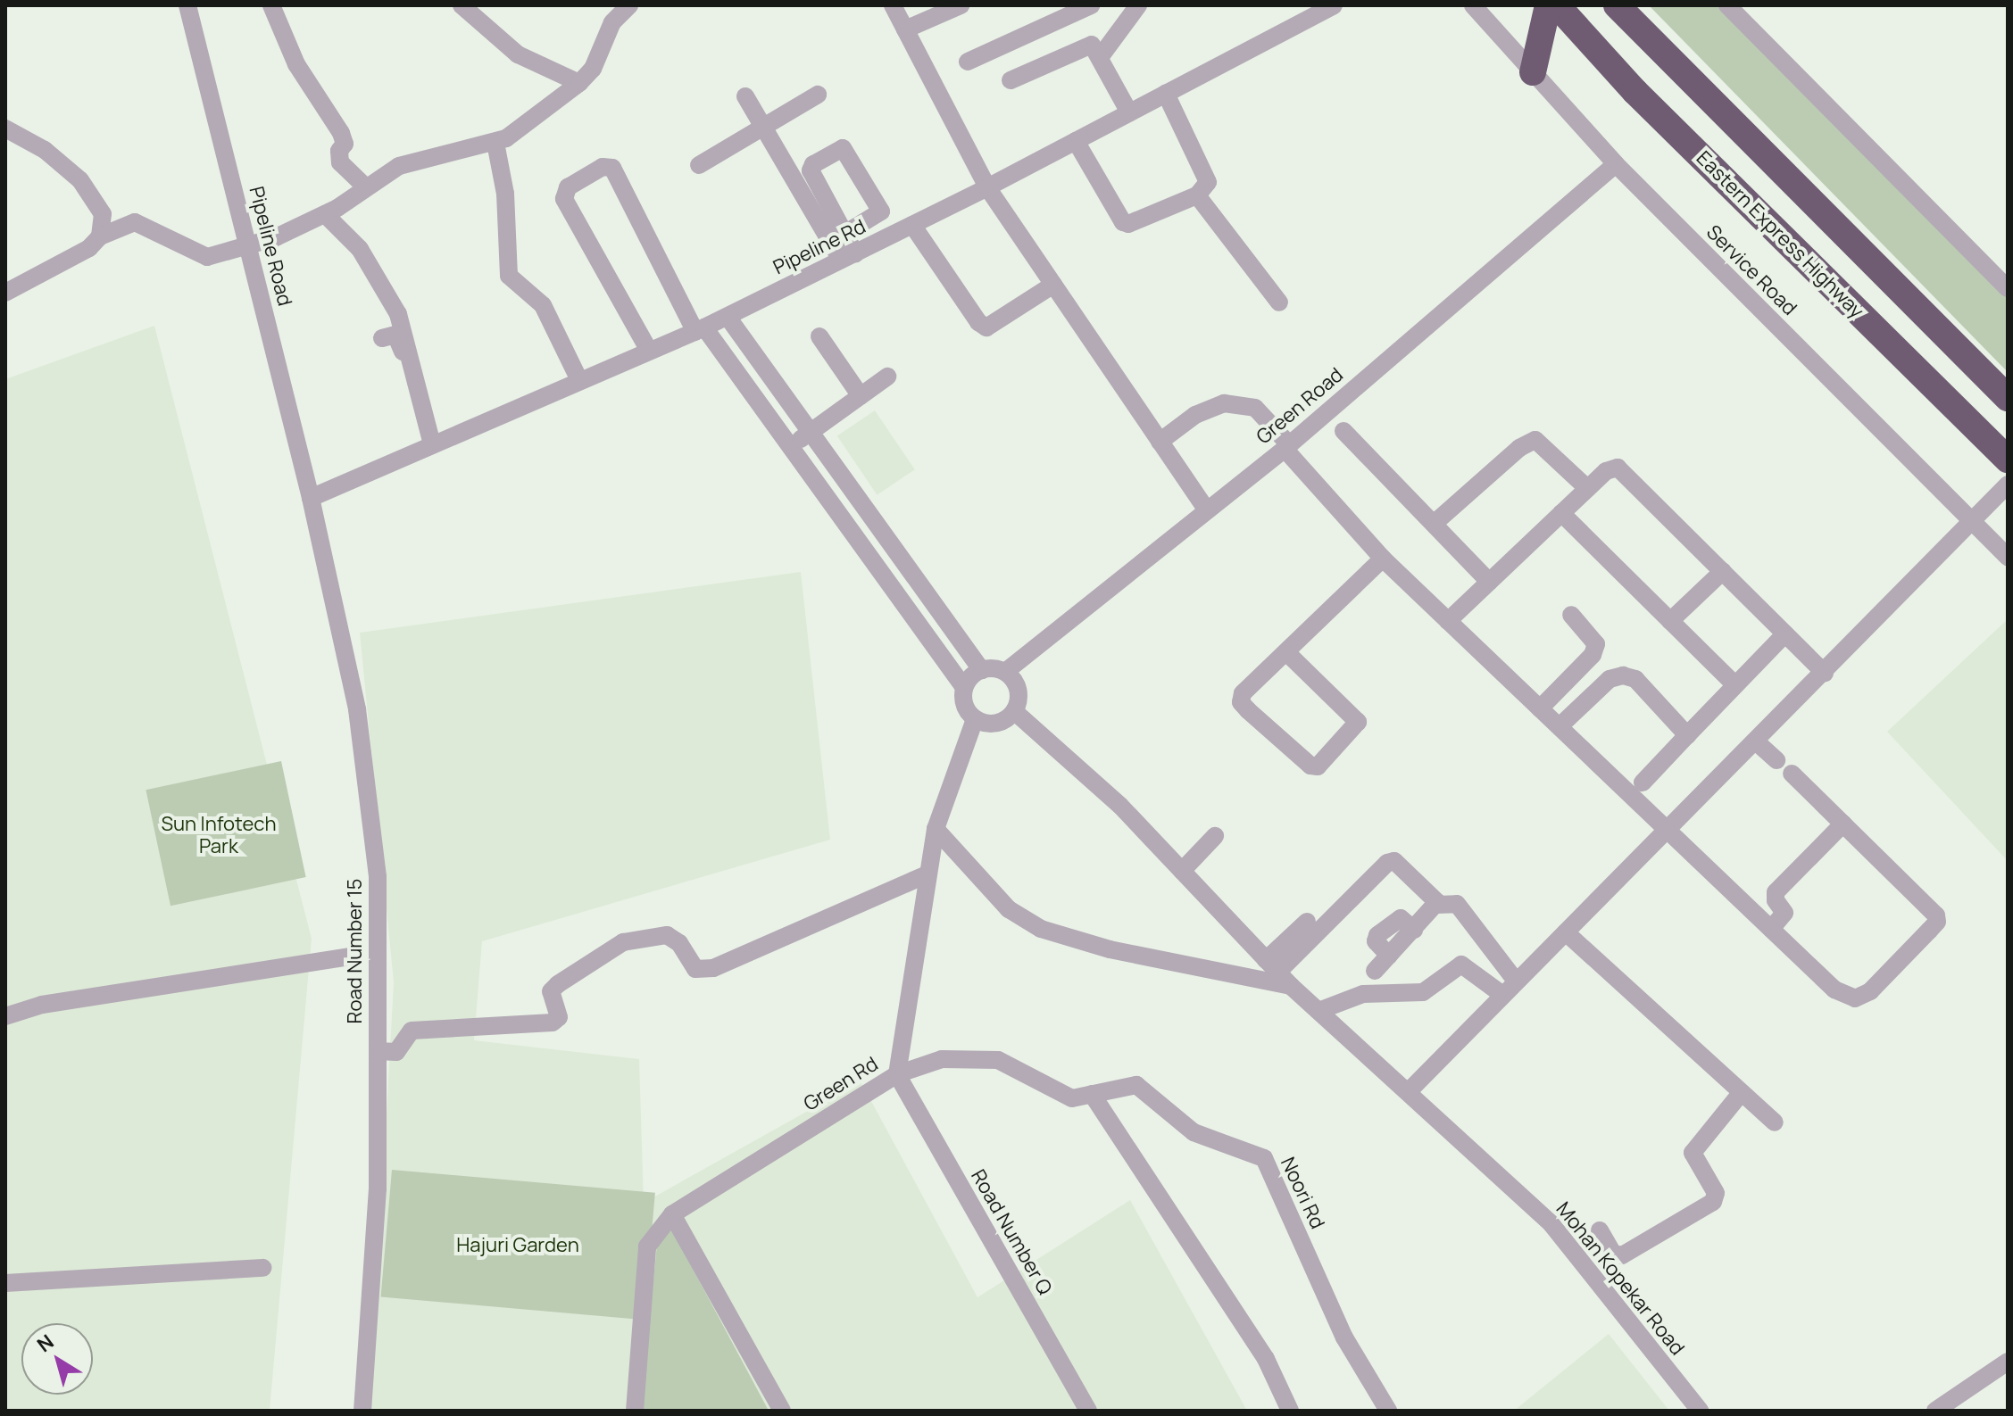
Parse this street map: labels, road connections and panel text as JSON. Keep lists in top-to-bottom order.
{
  "streets": {
    "highway": ["Eastern Express Highway"],
    "street": [
      "Pipeline Road",
      "Pipeline Rd",
      "Service Road",
      "Green Road",
      "Road Number 15",
      "Green Rd",
      "Noori Rd",
      "Road Number Q",
      "Mohan Kopekar Road"
    ]
  },
  "crossings": [
    ["Pipeline Road", "Pipeline Rd"],
    ["Pipeline Road", "Road Number 15"],
    ["Pipeline Rd", "Road Number 15"],
    ["Service Road", "Green Road"],
    ["Green Road", "Green Rd"],
    ["Green Road", "Mohan Kopekar Road"],
    ["Green Rd", "Noori Rd"],
    ["Green Rd", "Road Number Q"],
    ["Green Rd", "Mohan Kopekar Road"],
    ["Noori Rd", "Road Number Q"]
  ],
  "parks": ["Sun Infotech Park", "Hajuri Garden"],
  "north": "top left"
}
